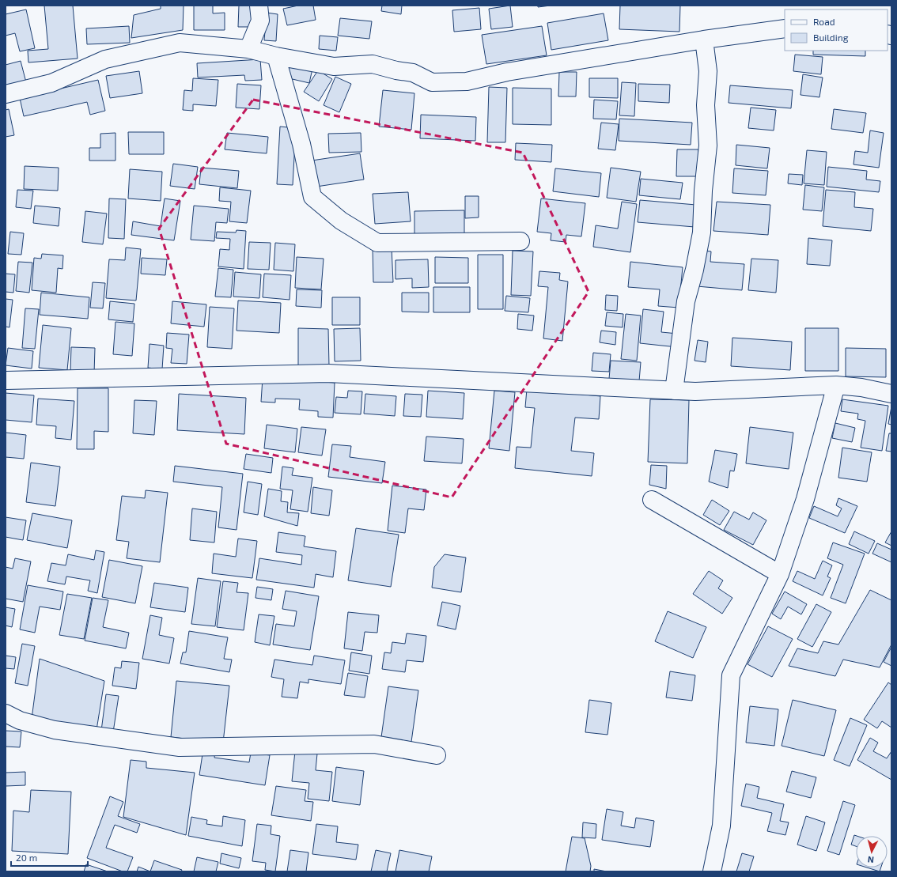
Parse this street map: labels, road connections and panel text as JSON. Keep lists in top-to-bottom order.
{
  "legend": ["Road", "Building"],
  "scale_bar": "20 m",
  "north": "bottom"
}
